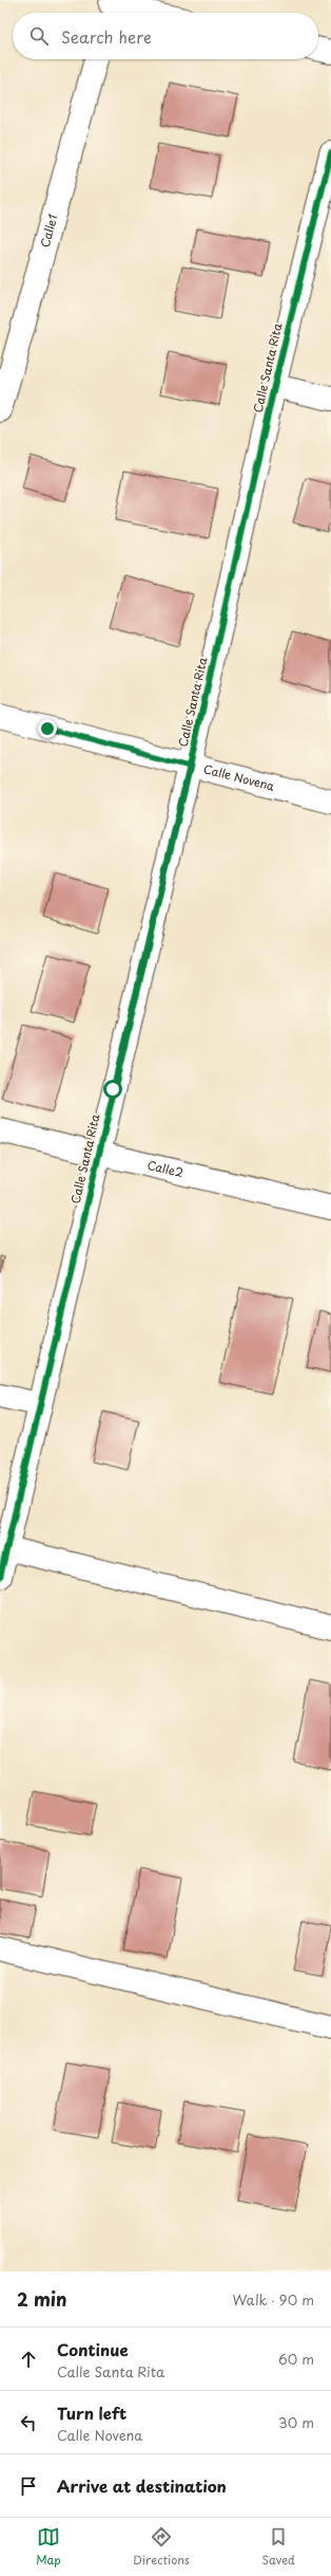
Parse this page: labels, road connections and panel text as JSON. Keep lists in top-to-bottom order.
{
  "streets": {
    "street": [
      "Calle1",
      "Calle Santa Rita",
      "Calle Novena",
      "Calle2"
    ]
  },
  "crossings": [
    ["Calle Santa Rita", "Calle Novena"],
    ["Calle Santa Rita", "Calle2"]
  ],
  "page": {
    "search": "Search here",
    "heading": ["2 min", "Walk · 90 m"],
    "list": [
      ["Continue", "Calle Santa Rita", "60 m"],
      ["Turn left", "Calle Novena", "30 m"],
      "Arrive at destination"
    ],
    "nav": ["Map", "Directions", "Saved"]
  }
}
